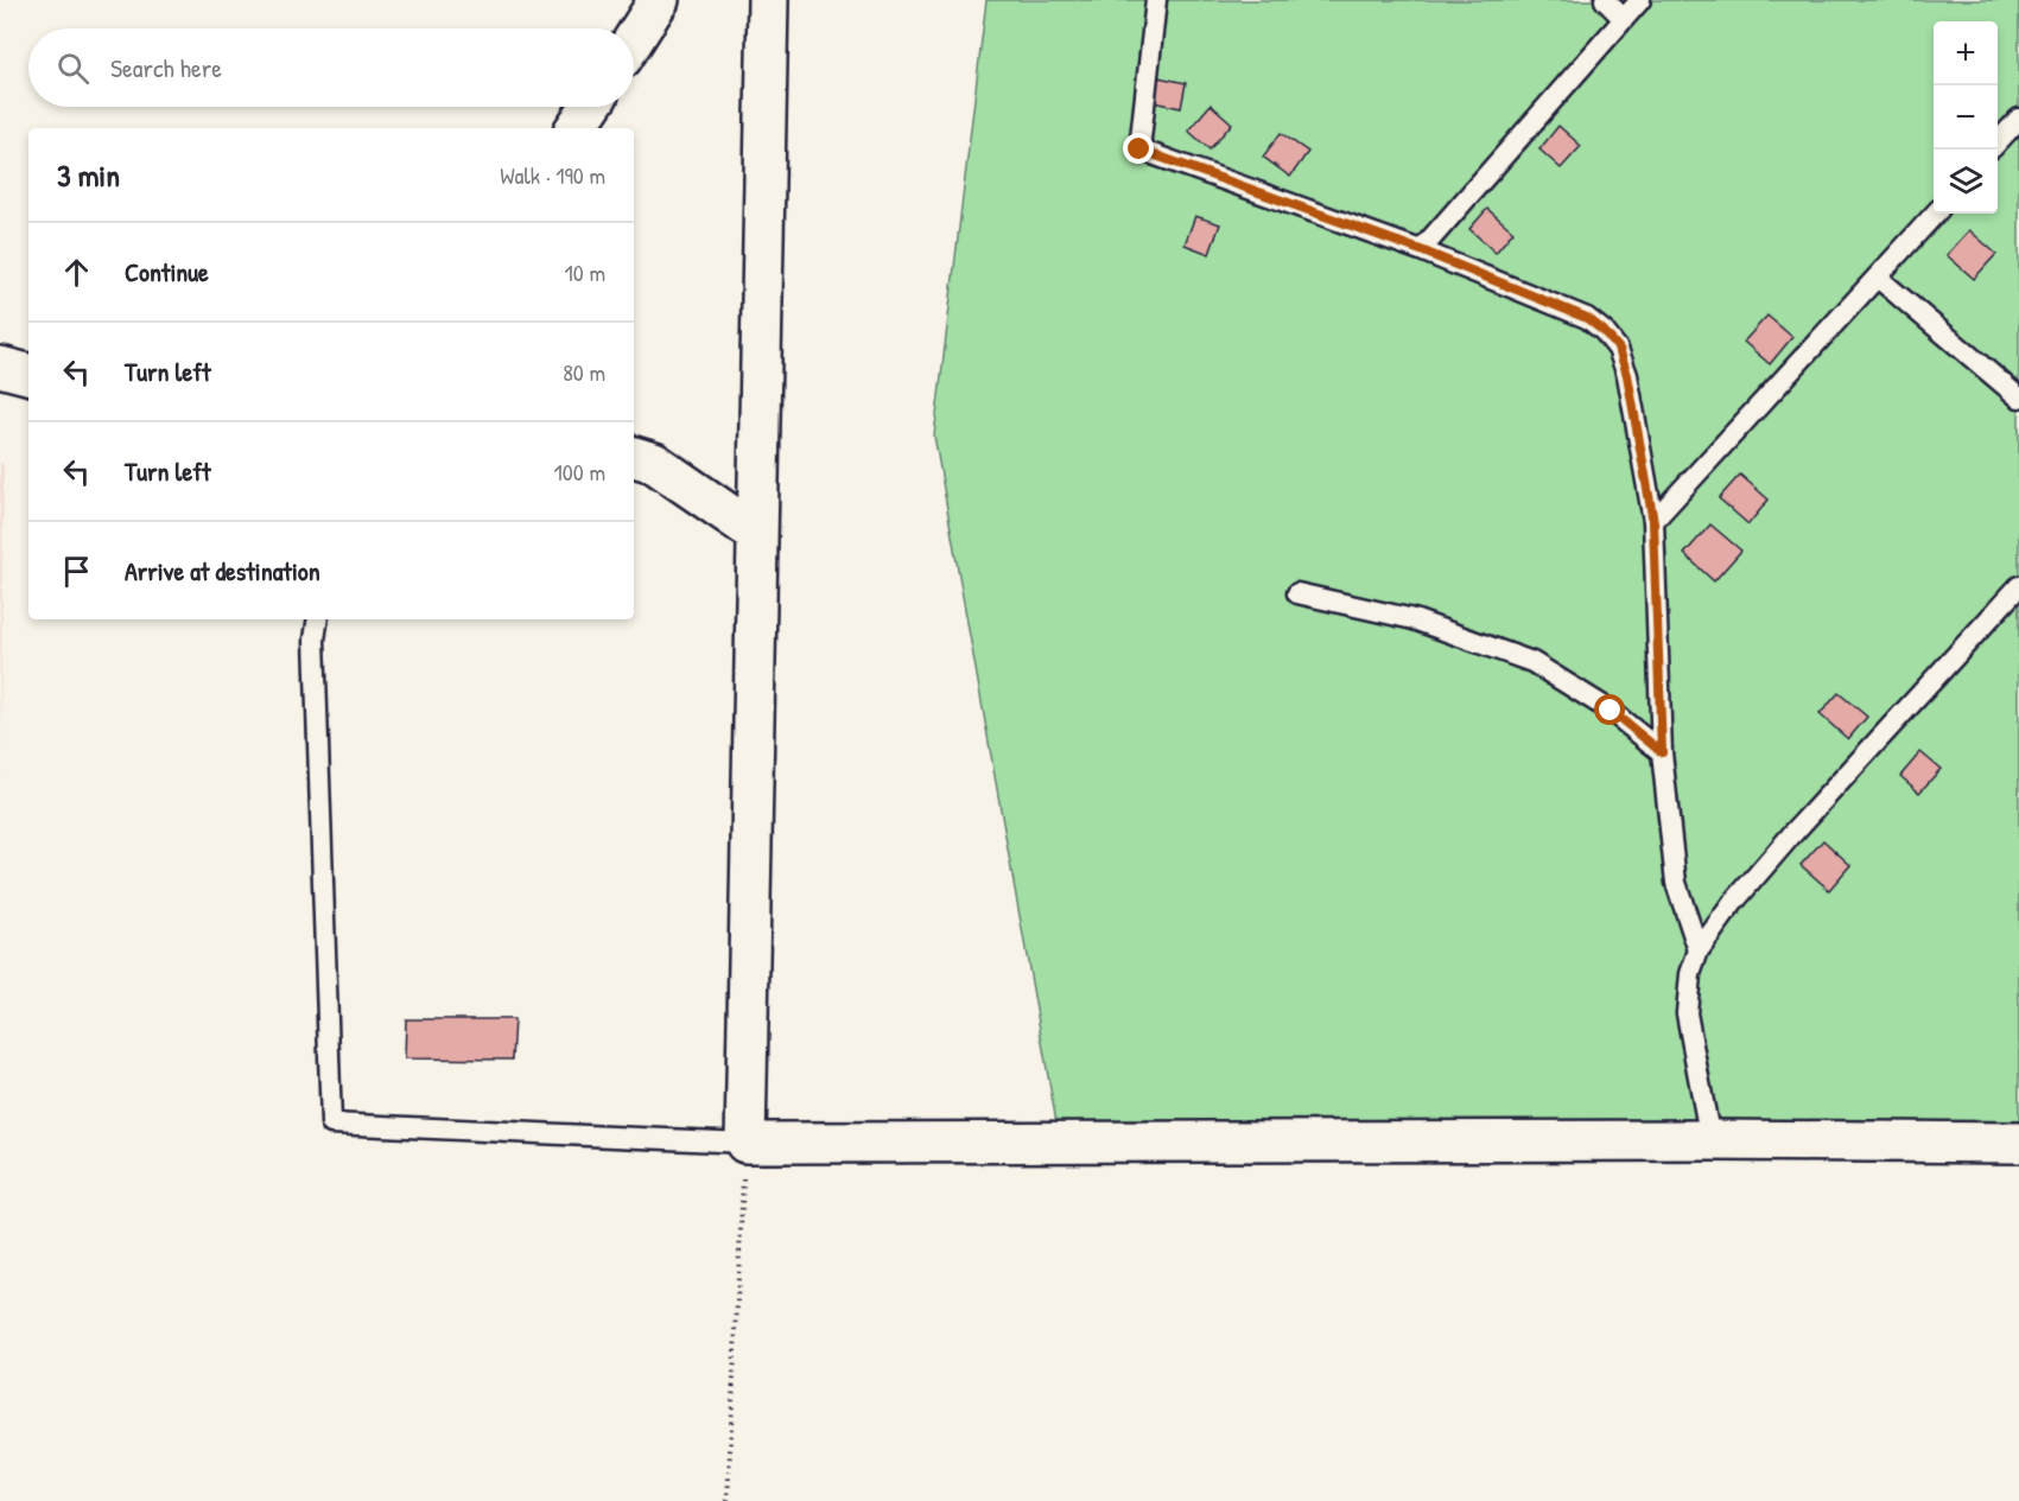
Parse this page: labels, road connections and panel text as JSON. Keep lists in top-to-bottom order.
{
  "page": {
    "map_buttons": ["+", "−"],
    "search": "Search here",
    "heading": ["3 min", "Walk · 190 m"],
    "list": [
      ["Continue", "10 m"],
      ["Turn left", "80 m"],
      ["Turn left", "100 m"],
      "Arrive at destination"
    ]
  }
}
